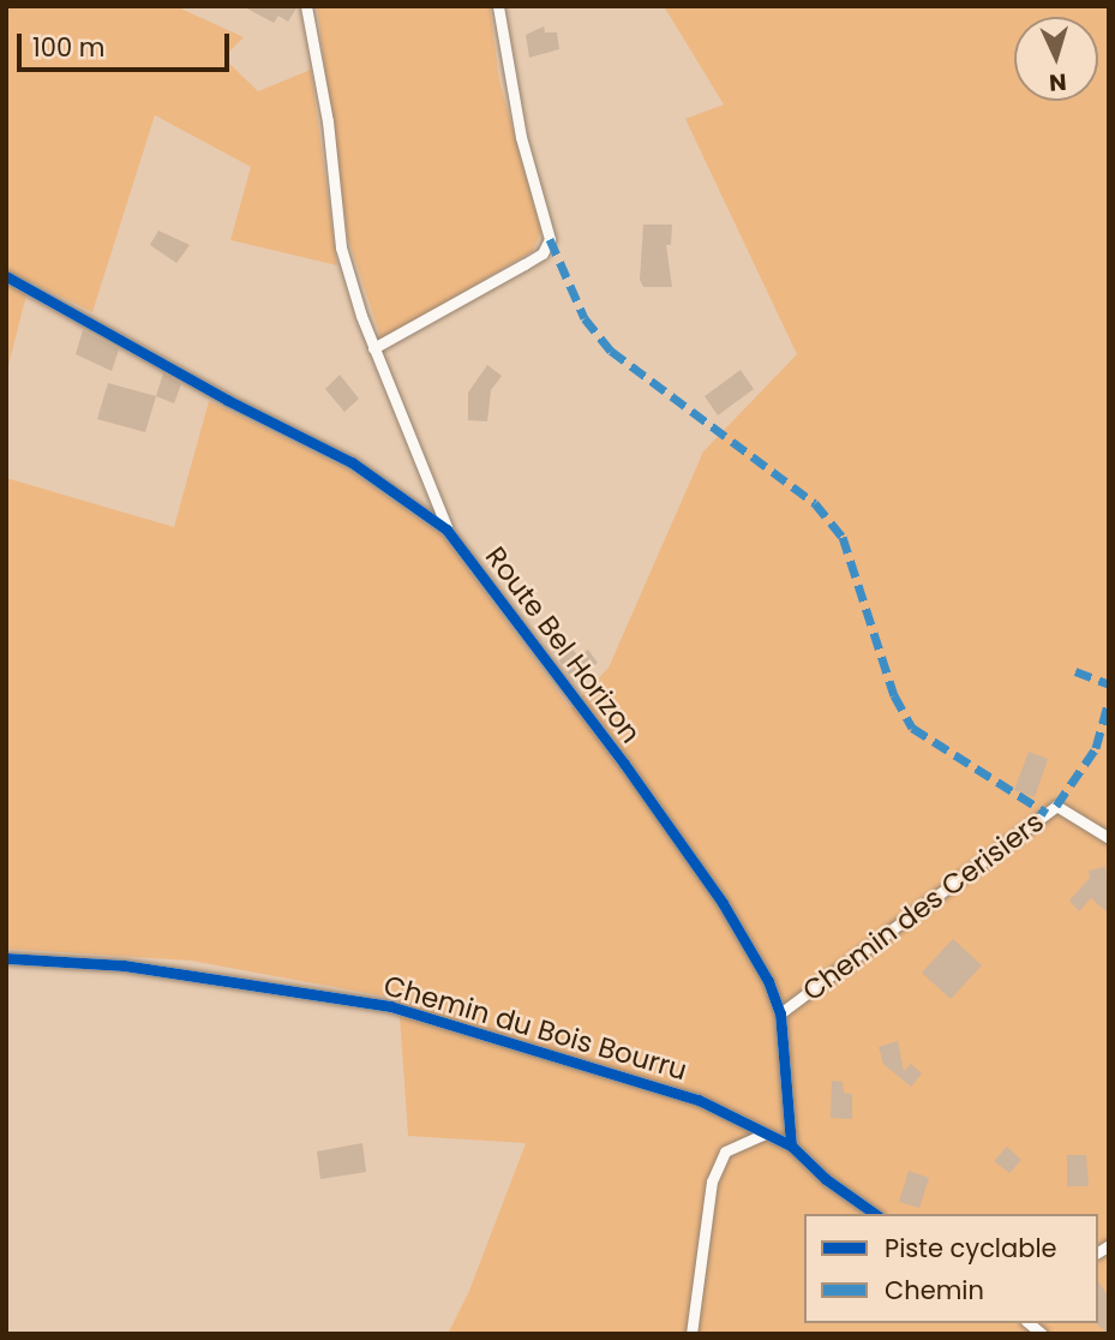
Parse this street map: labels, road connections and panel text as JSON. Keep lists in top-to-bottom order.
{
  "streets": {
    "street": ["Route Bel Horizon", "Chemin des Cerisiers", "Chemin du Bois Bourru"]
  },
  "crossings": [
    ["Route Bel Horizon", "Chemin des Cerisiers"],
    ["Route Bel Horizon", "Chemin du Bois Bourru"]
  ],
  "legend": ["Piste cyclable", "Chemin"],
  "scale_bar": "100 m",
  "north": "bottom"
}
